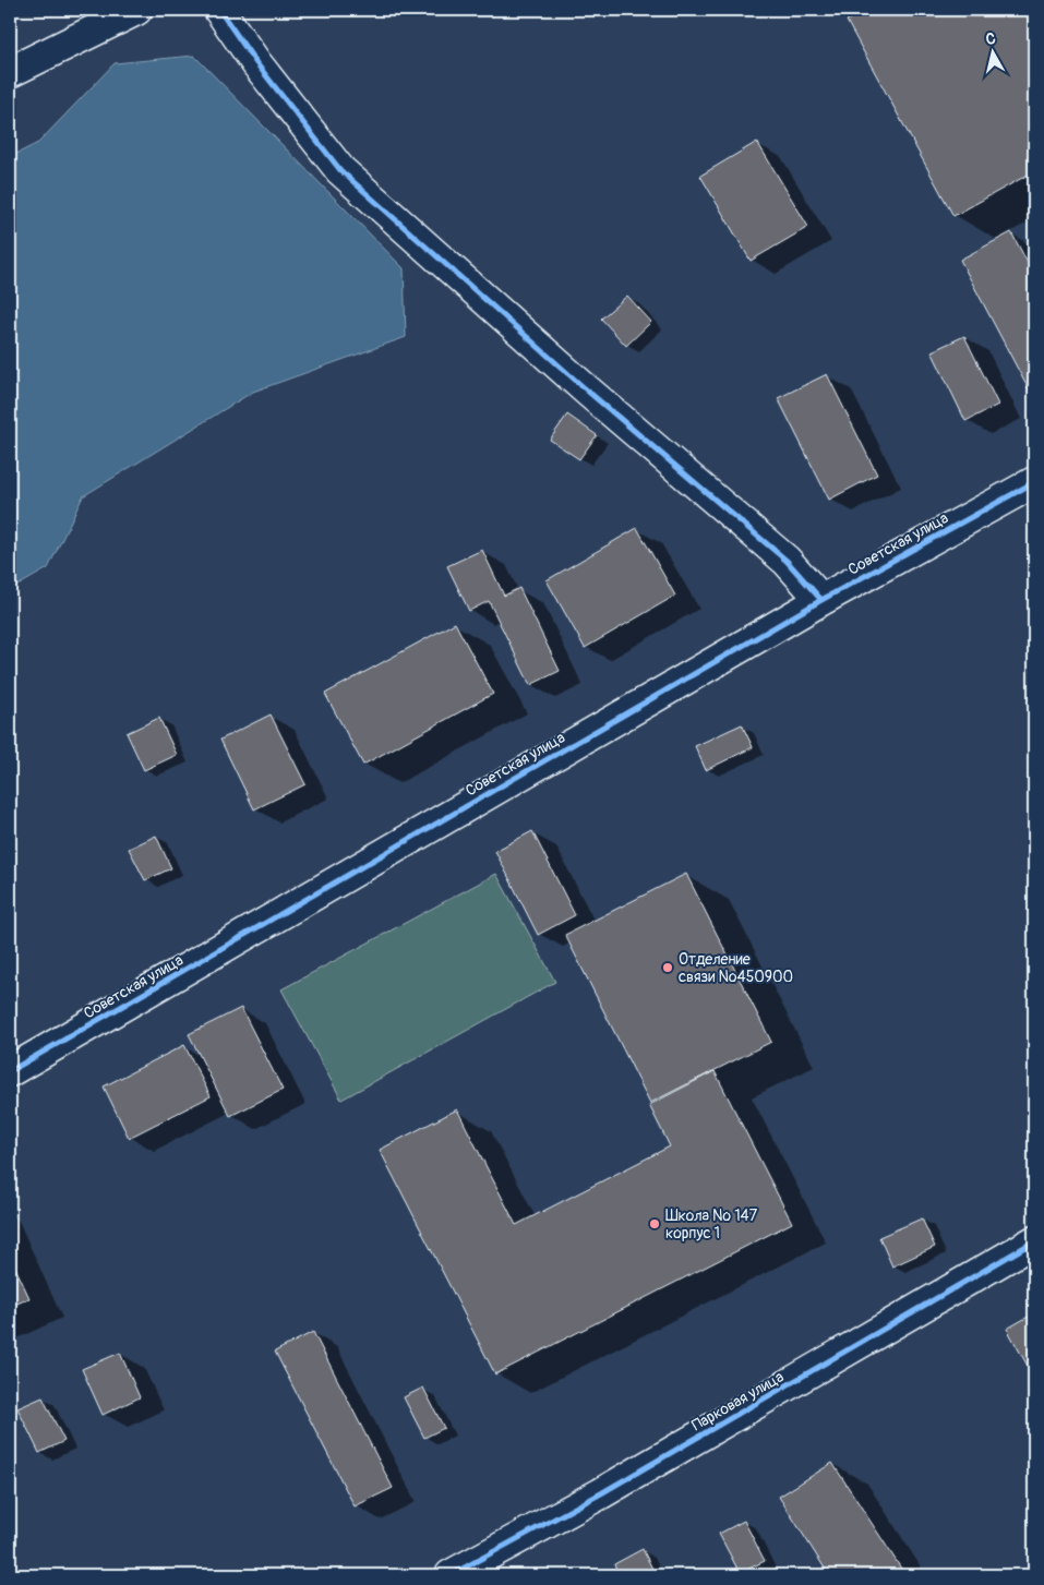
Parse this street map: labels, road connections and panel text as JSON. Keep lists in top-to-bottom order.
{
  "streets": {
    "street": ["Советская улица", "Парковая улица"]
  },
  "places": ["Отделение связи №450900", "Школа № 147 корпус 1"],
  "north": "top"
}
